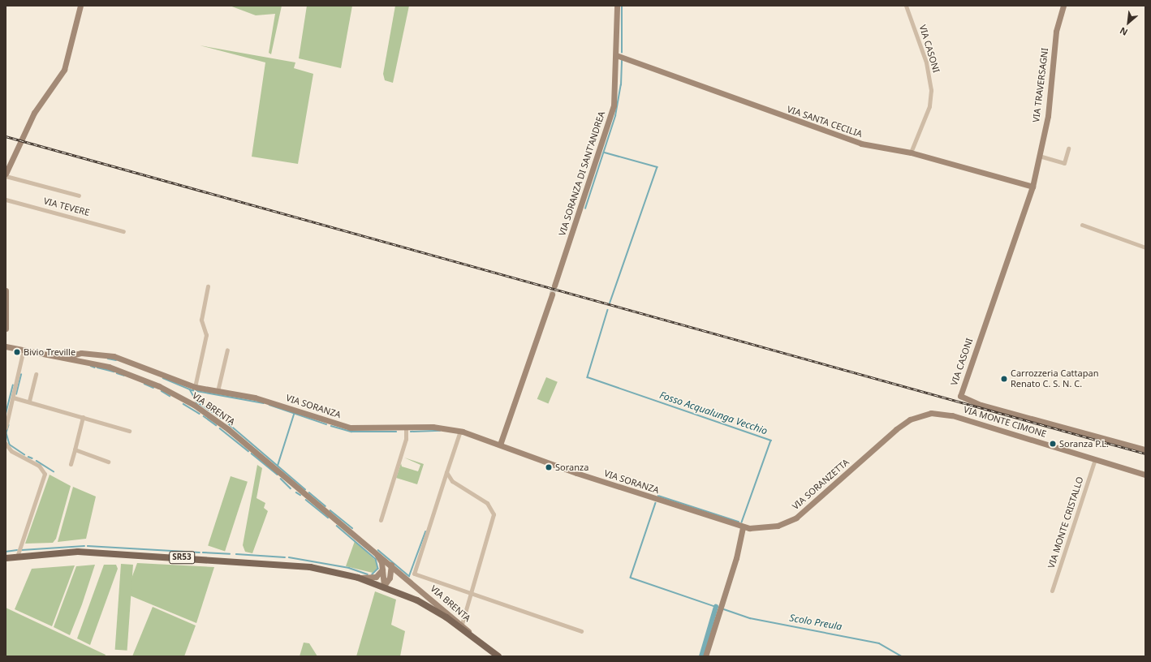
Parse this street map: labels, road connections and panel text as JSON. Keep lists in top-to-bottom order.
{
  "streets": {
    "main road": ["VIA BRENTA", "SR53"],
    "street": [
      "VIA CASONI",
      "VIA TRAVERSAGNI",
      "VIA SANTA CECILIA",
      "VIA SORANZA DI SANT'ANDREA",
      "VIA TEVERE",
      "VIA SORANZA",
      "VIA MONTE CIMONE",
      "VIA SORANZETTA",
      "VIA MONTE CRISTALLO"
    ]
  },
  "crossings": [
    ["VIA CASONI", "VIA TRAVERSAGNI"],
    ["VIA CASONI", "VIA SANTA CECILIA"],
    ["VIA TRAVERSAGNI", "VIA SANTA CECILIA"],
    ["VIA SANTA CECILIA", "VIA SORANZA DI SANT'ANDREA"],
    ["VIA SORANZA", "VIA BRENTA"],
    ["VIA SORANZA", "VIA SORANZETTA"],
    ["VIA BRENTA", "SR53"],
    ["VIA MONTE CIMONE", "VIA SORANZETTA"],
    ["VIA MONTE CIMONE", "VIA MONTE CRISTALLO"]
  ],
  "water": ["Fosso Acqualunga Vecchio", "Scolo Preula"],
  "places": [
    "Bivio Treville",
    "Carrozzeria Cattapan Renato C. S. N. C.",
    "Soranza P.L.",
    "Soranza"
  ],
  "north": "bottom left"
}
